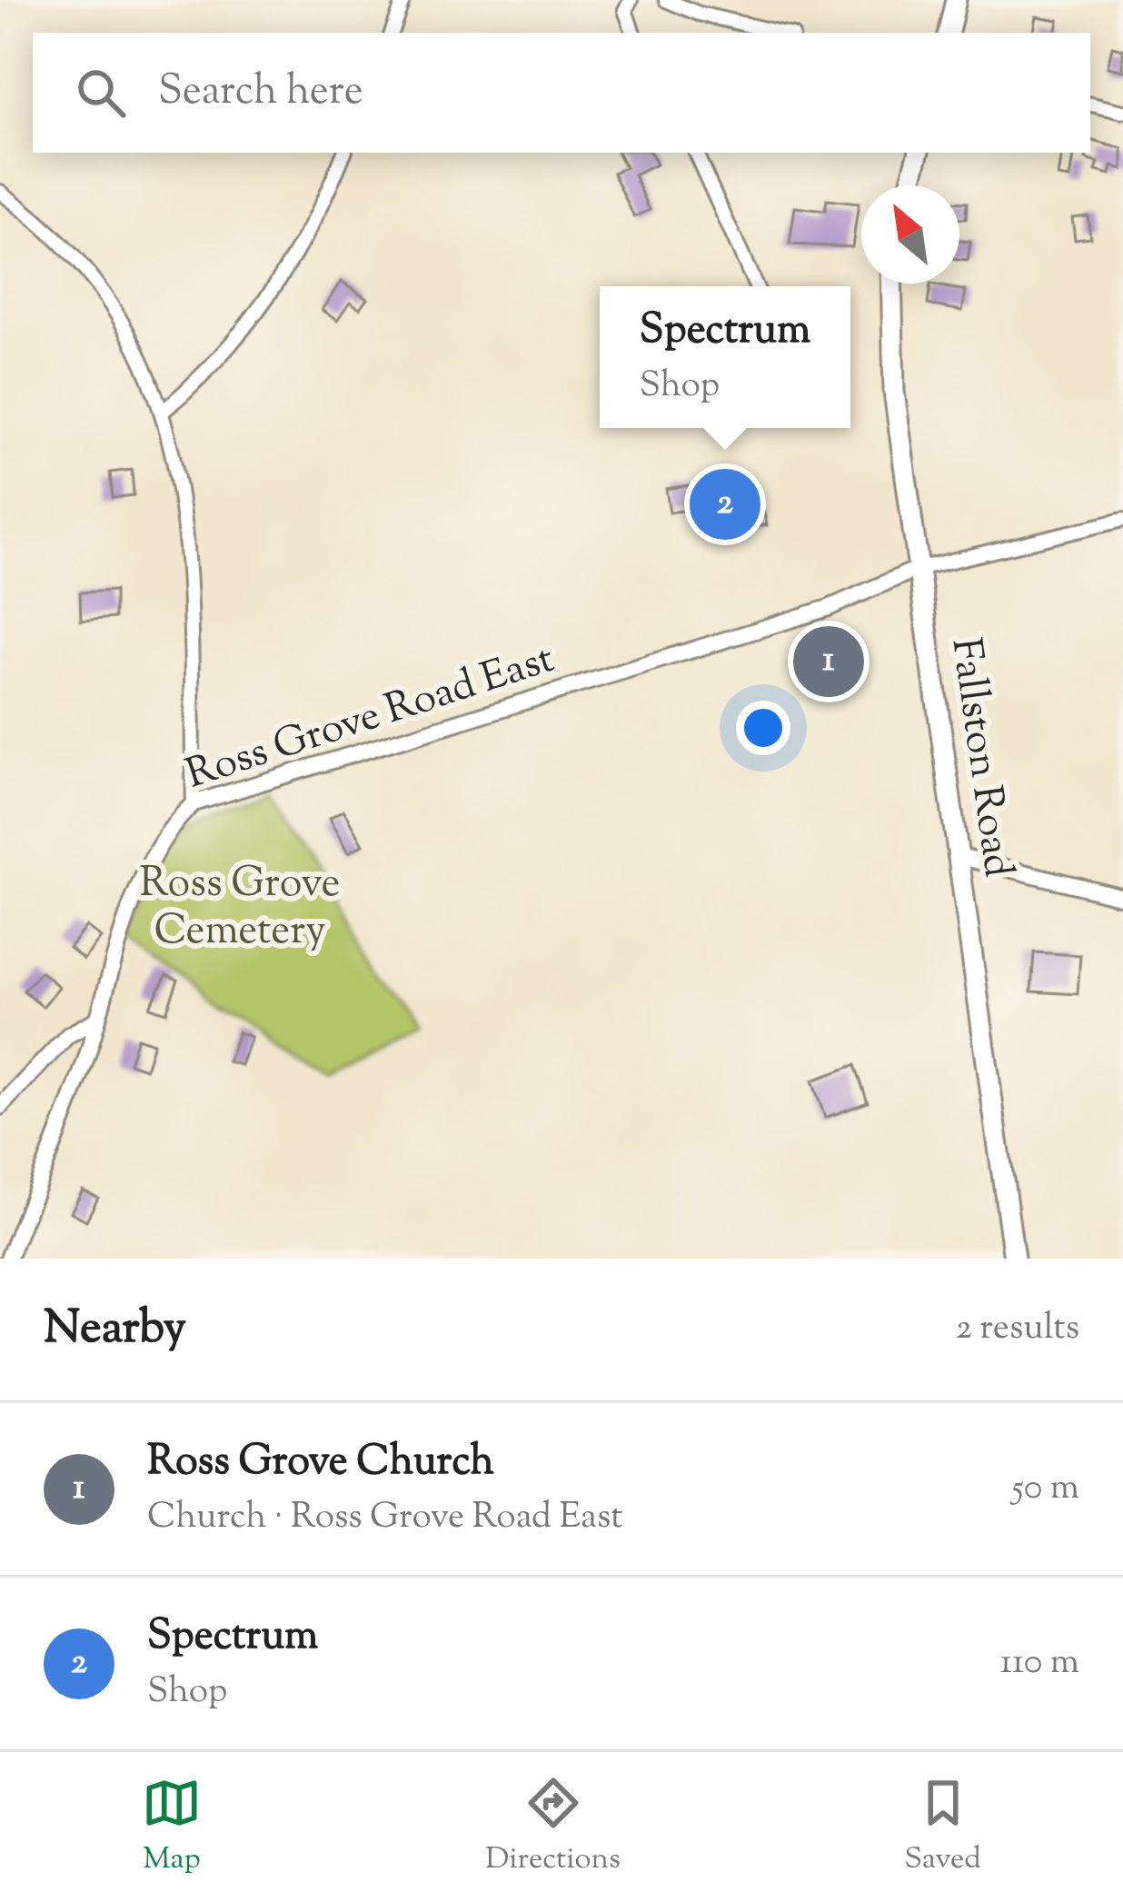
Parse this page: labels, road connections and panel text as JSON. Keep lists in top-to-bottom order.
{
  "streets": {
    "main road": ["Fallston Road"],
    "street": ["Ross Grove Road East"]
  },
  "crossings": [
    ["Ross Grove Road East", "Fallston Road"]
  ],
  "parks": ["Ross Grove Cemetery"],
  "north": "top left",
  "page": {
    "search": "Search here",
    "popup": ["Spectrum", "Shop"],
    "pins": ["2", "1"],
    "heading": ["Nearby", "2 results"],
    "list": [
      {
        "mark": "1",
        "name": "Ross Grove Church",
        "note": "Church · Ross Grove Road East",
        "value": "50 m"
      },
      {
        "mark": "2",
        "name": "Spectrum",
        "note": "Shop",
        "value": "110 m"
      }
    ],
    "nav": ["Map", "Directions", "Saved"]
  }
}
